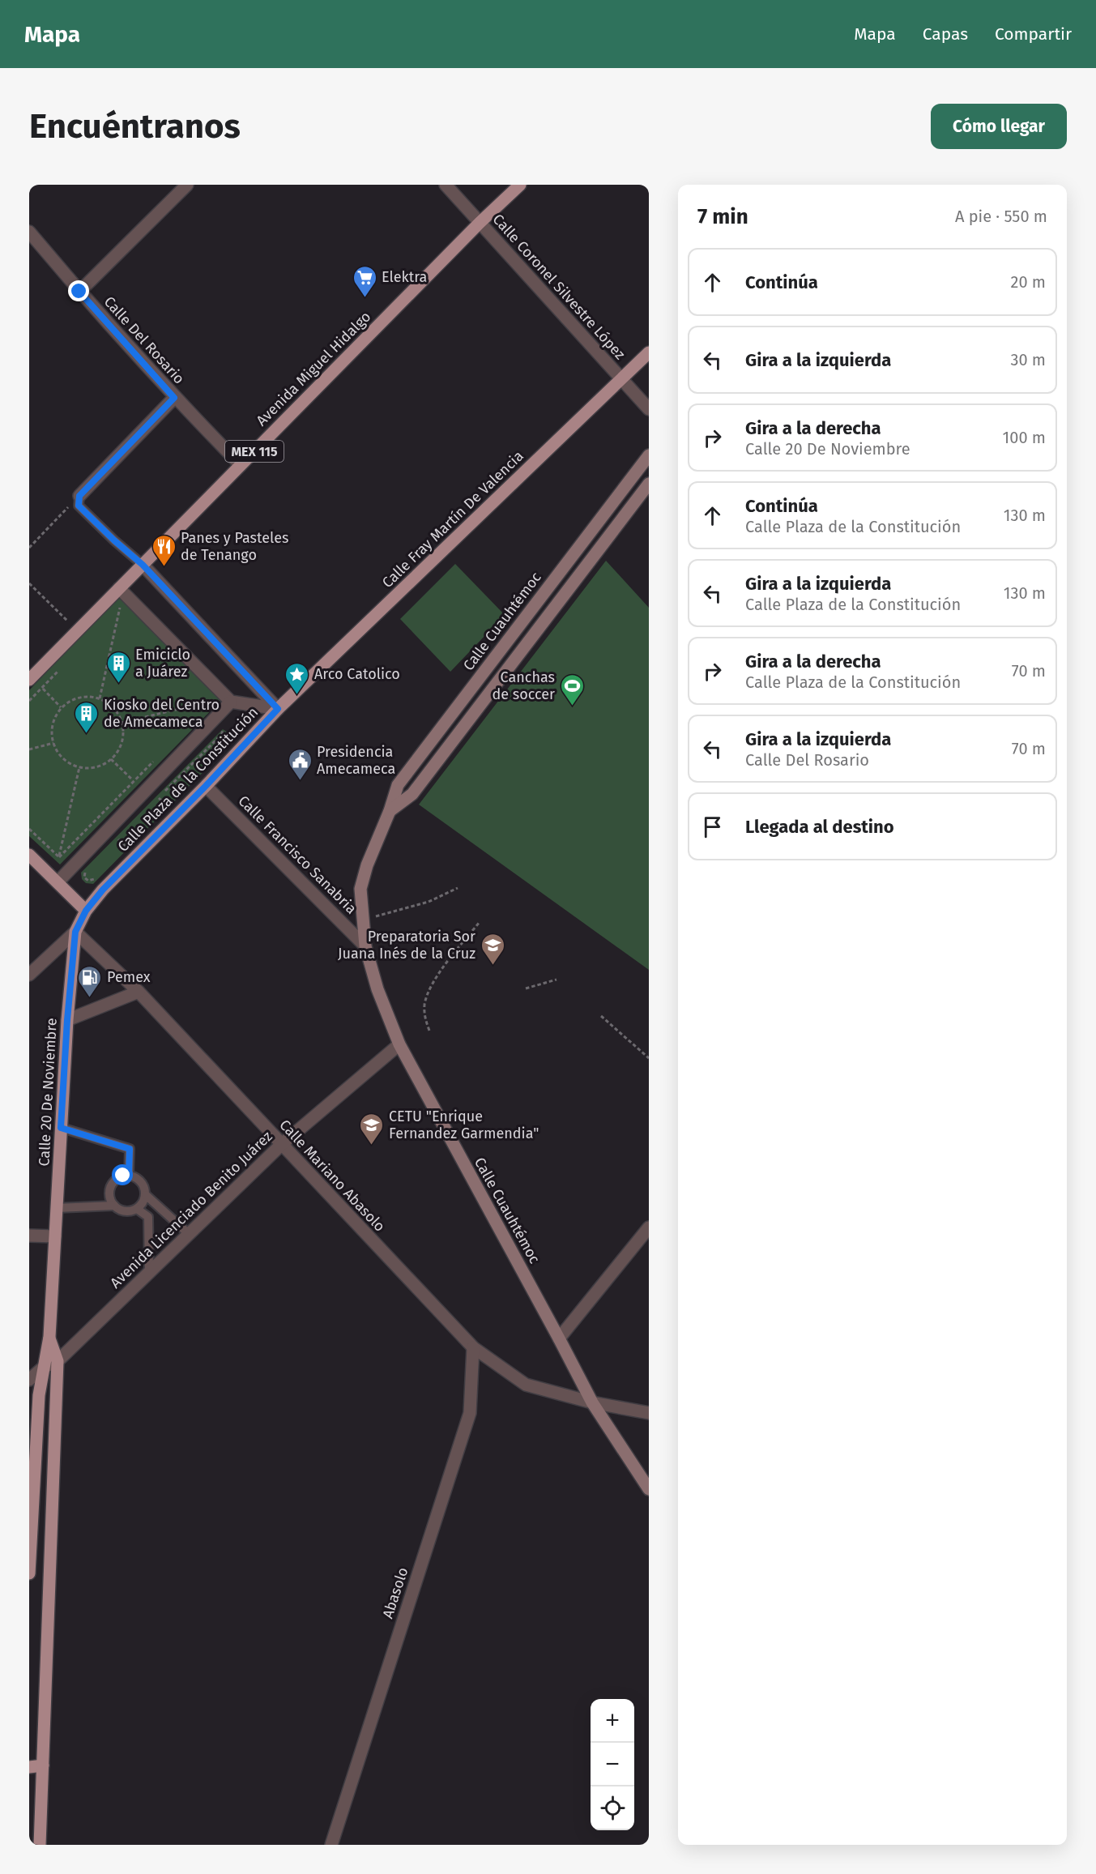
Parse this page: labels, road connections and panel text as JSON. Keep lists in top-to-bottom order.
{
  "streets": {
    "main road": [
      "Avenida Miguel Hidalgo",
      "MEX 115",
      "Calle Fray Martín De Valencia",
      "Calle Cuauhtémoc",
      "Calle Plaza de la Constitución",
      "Calle 20 De Noviembre"
    ],
    "street": [
      "Calle Coronel Silvestre López",
      "Calle Del Rosario",
      "Calle Francisco Sanabria",
      "Calle Mariano Abasolo",
      "Avenida Licenciado Benito Juárez",
      "Abasolo"
    ]
  },
  "crossings": [
    ["Calle Coronel Silvestre López", "Avenida Miguel Hidalgo"],
    ["Calle Coronel Silvestre López", "Calle Fray Martín De Valencia"],
    ["Calle Del Rosario", "Avenida Miguel Hidalgo"],
    ["Avenida Miguel Hidalgo", "Calle Plaza de la Constitución"],
    ["Calle Fray Martín De Valencia", "Calle Plaza de la Constitución"],
    ["Calle Cuauhtémoc", "Calle Francisco Sanabria"],
    ["Calle Cuauhtémoc", "Calle Mariano Abasolo"],
    ["Calle Cuauhtémoc", "Avenida Licenciado Benito Juárez"],
    ["Calle Plaza de la Constitución", "Calle Francisco Sanabria"],
    ["Calle Plaza de la Constitución", "Calle 20 De Noviembre"],
    ["Calle 20 De Noviembre", "Calle Mariano Abasolo"],
    ["Calle 20 De Noviembre", "Avenida Licenciado Benito Juárez"],
    ["Calle Mariano Abasolo", "Avenida Licenciado Benito Juárez"],
    ["Calle Mariano Abasolo", "Abasolo"]
  ],
  "places": {
    "supermarket": ["Elektra"],
    "restaurant": ["Panes y Pasteles de Tenango"],
    "building": ["Emiciclo a Juárez", "Kiosko del Centro de Amecameca"],
    "place": ["Arco Catolico"],
    "sports": ["Canchas de soccer"],
    "public building": ["Presidencia Amecameca"],
    "school or university": ["Preparatoria Sor Juana Inés de la Cruz", "CETU \"Enrique Fernandez Garmendia\""],
    "fuel station": ["Pemex"]
  },
  "page": {
    "header": "Mapa",
    "nav": ["Mapa", "Capas", "Compartir"],
    "buttons": "Cómo llegar",
    "title": "Encuéntranos",
    "heading": ["7 min", "A pie · 550 m"],
    "list": [
      ["Continúa", "20 m"],
      ["Gira a la izquierda", "30 m"],
      ["Gira a la derecha", "Calle 20 De Noviembre", "100 m"],
      ["Continúa", "Calle Plaza de la Constitución", "130 m"],
      ["Gira a la izquierda", "Calle Plaza de la Constitución", "130 m"],
      ["Gira a la derecha", "Calle Plaza de la Constitución", "70 m"],
      ["Gira a la izquierda", "Calle Del Rosario", "70 m"],
      "Llegada al destino"
    ],
    "map_buttons": ["+", "−"]
  }
}
